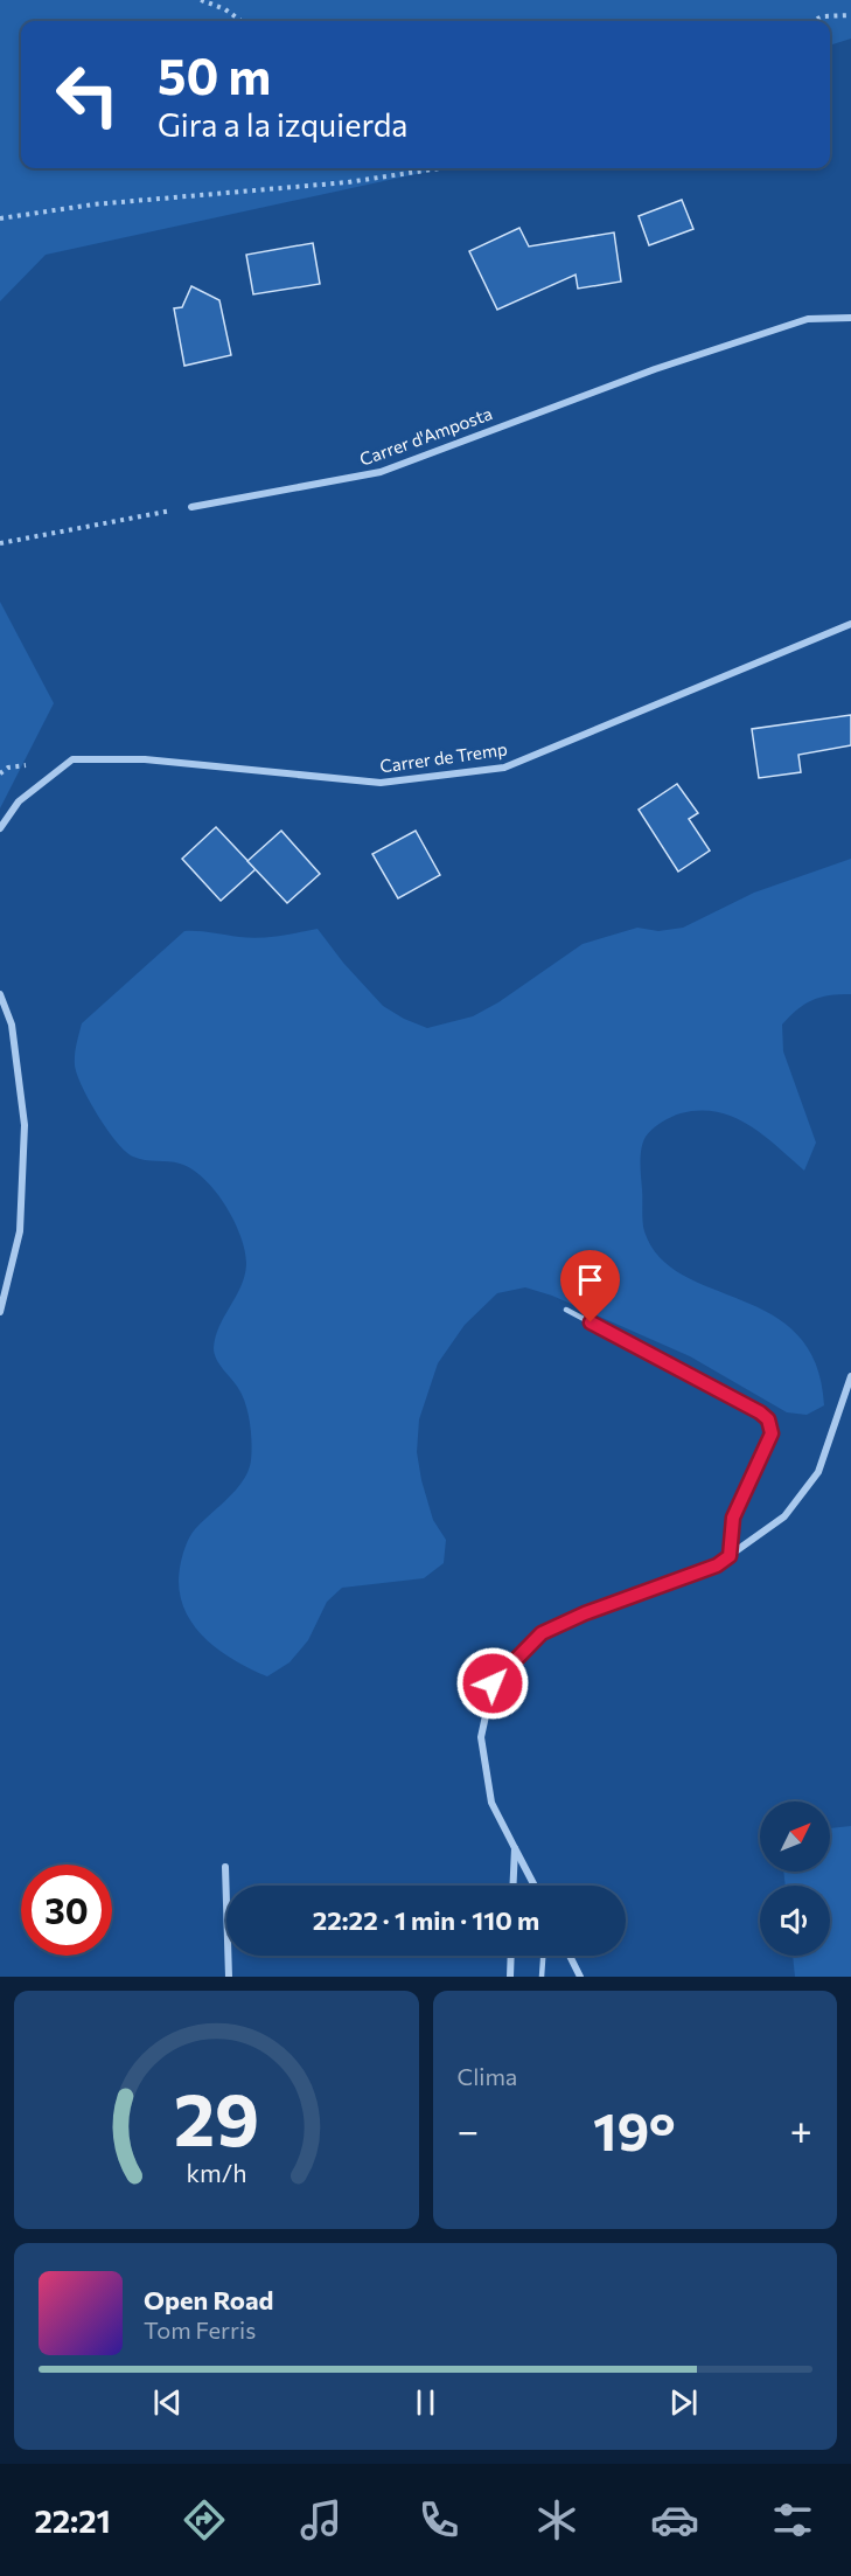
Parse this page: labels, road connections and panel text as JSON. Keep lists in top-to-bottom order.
{
  "streets": {
    "street": ["Carrer d'Amposta", "Carrer de Tremp"]
  },
  "north": "top right",
  "page": {
    "turn": ["50 m", "Gira a la izquierda"],
    "limit": "30",
    "trip": "22:22 · 1 min · 110 m",
    "tile": "Clima",
    "heat": ["−", "19°", "+"],
    "song": ["Open Road", "Tom Ferris"],
    "tabs": "22:21",
    "gauge": ["29", "km/h"]
  }
}
